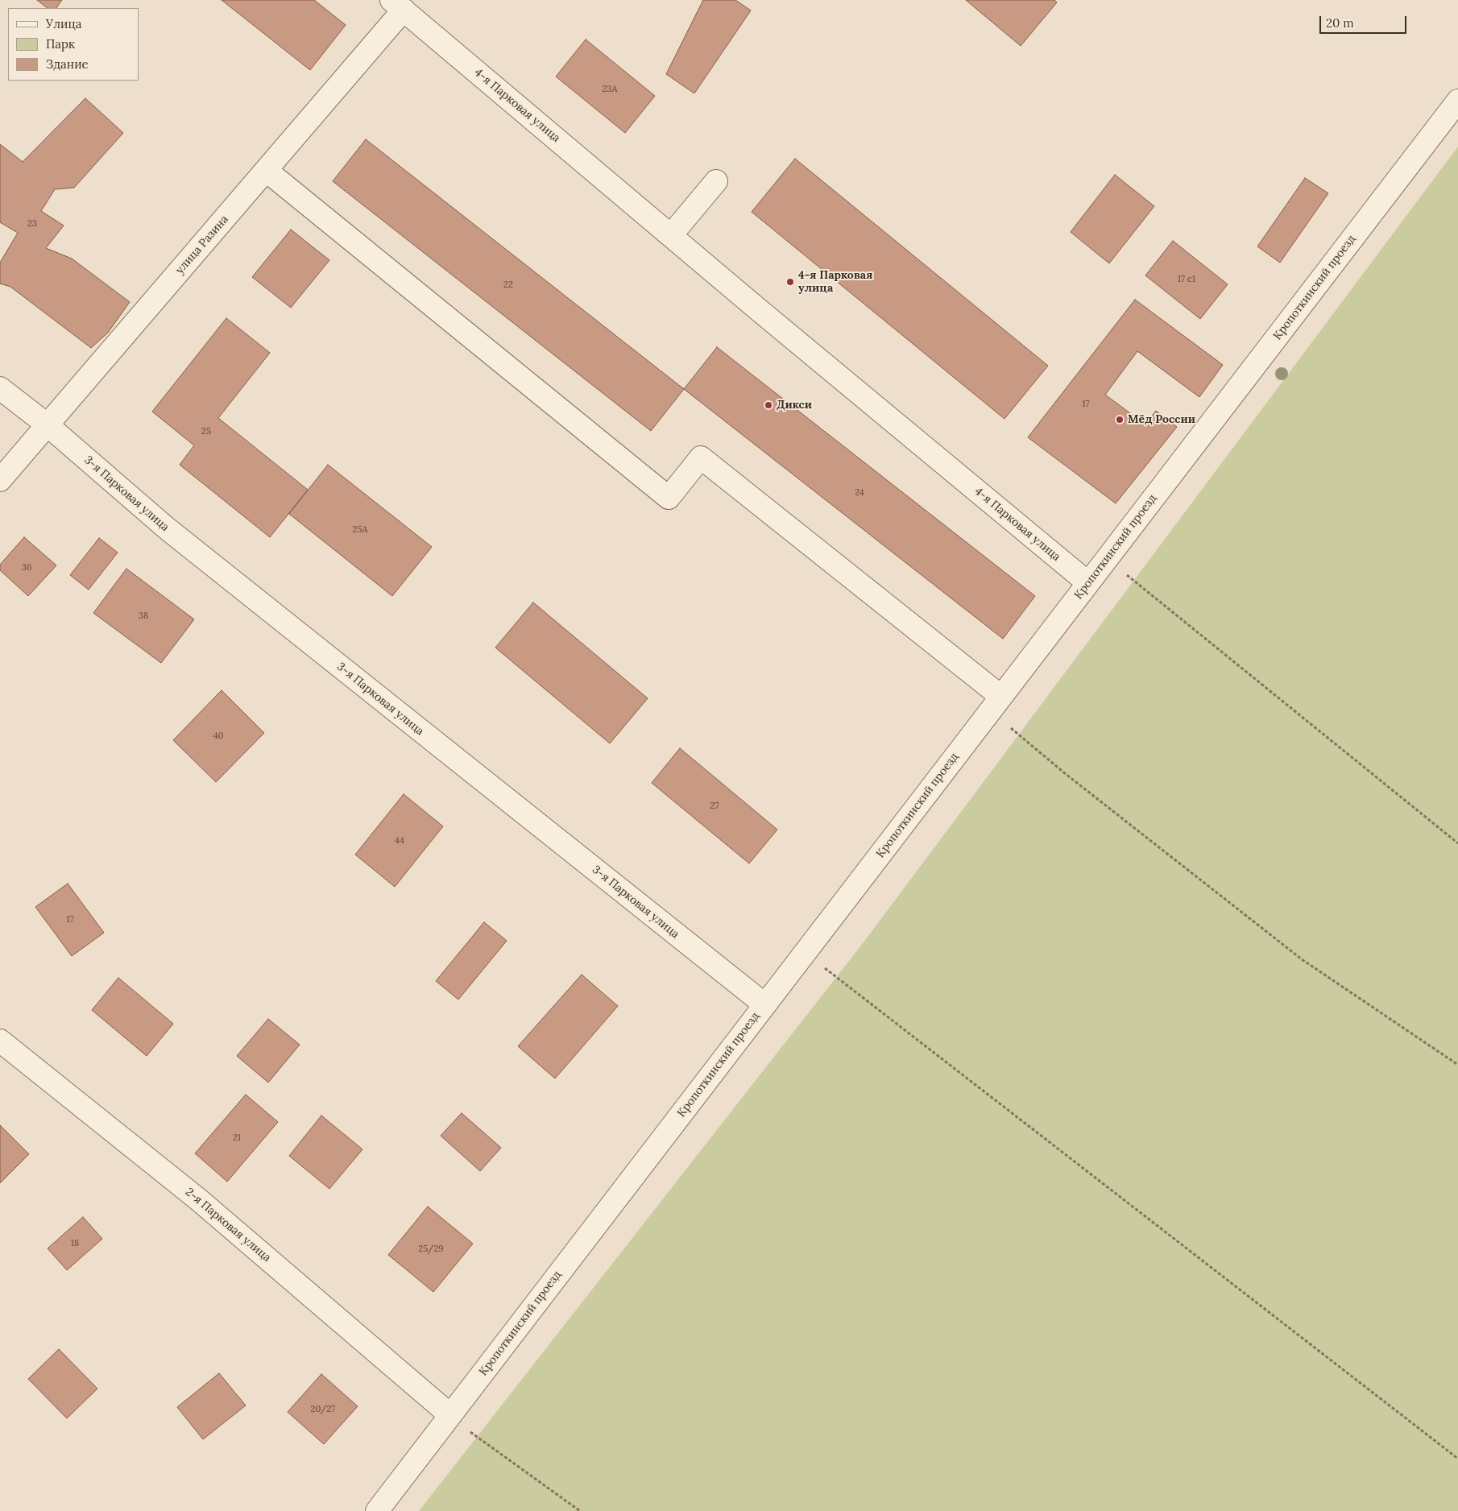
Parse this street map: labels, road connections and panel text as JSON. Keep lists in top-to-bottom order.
{
  "streets": {
    "street": [
      "4-я Парковая улица",
      "улица Разина",
      "Кропоткинский проезд",
      "3-я Парковая улица",
      "2-я Парковая улица"
    ]
  },
  "crossings": [
    ["4-я Парковая улица", "улица Разина"],
    ["4-я Парковая улица", "Кропоткинский проезд"],
    ["улица Разина", "3-я Парковая улица"],
    ["Кропоткинский проезд", "3-я Парковая улица"],
    ["Кропоткинский проезд", "2-я Парковая улица"]
  ],
  "places": ["4-я Парковая улица", "Дикси", "Мёд России"],
  "house_numbers": [
    "23А",
    "23",
    "17 с1",
    "22",
    "17",
    "25",
    "24",
    "25А",
    "36",
    "38",
    "40",
    "27",
    "44",
    "17",
    "21",
    "18",
    "25/29",
    "20/27"
  ],
  "legend": ["Улица", "Парк", "Здание"],
  "scale_bar": "20 m"
}
